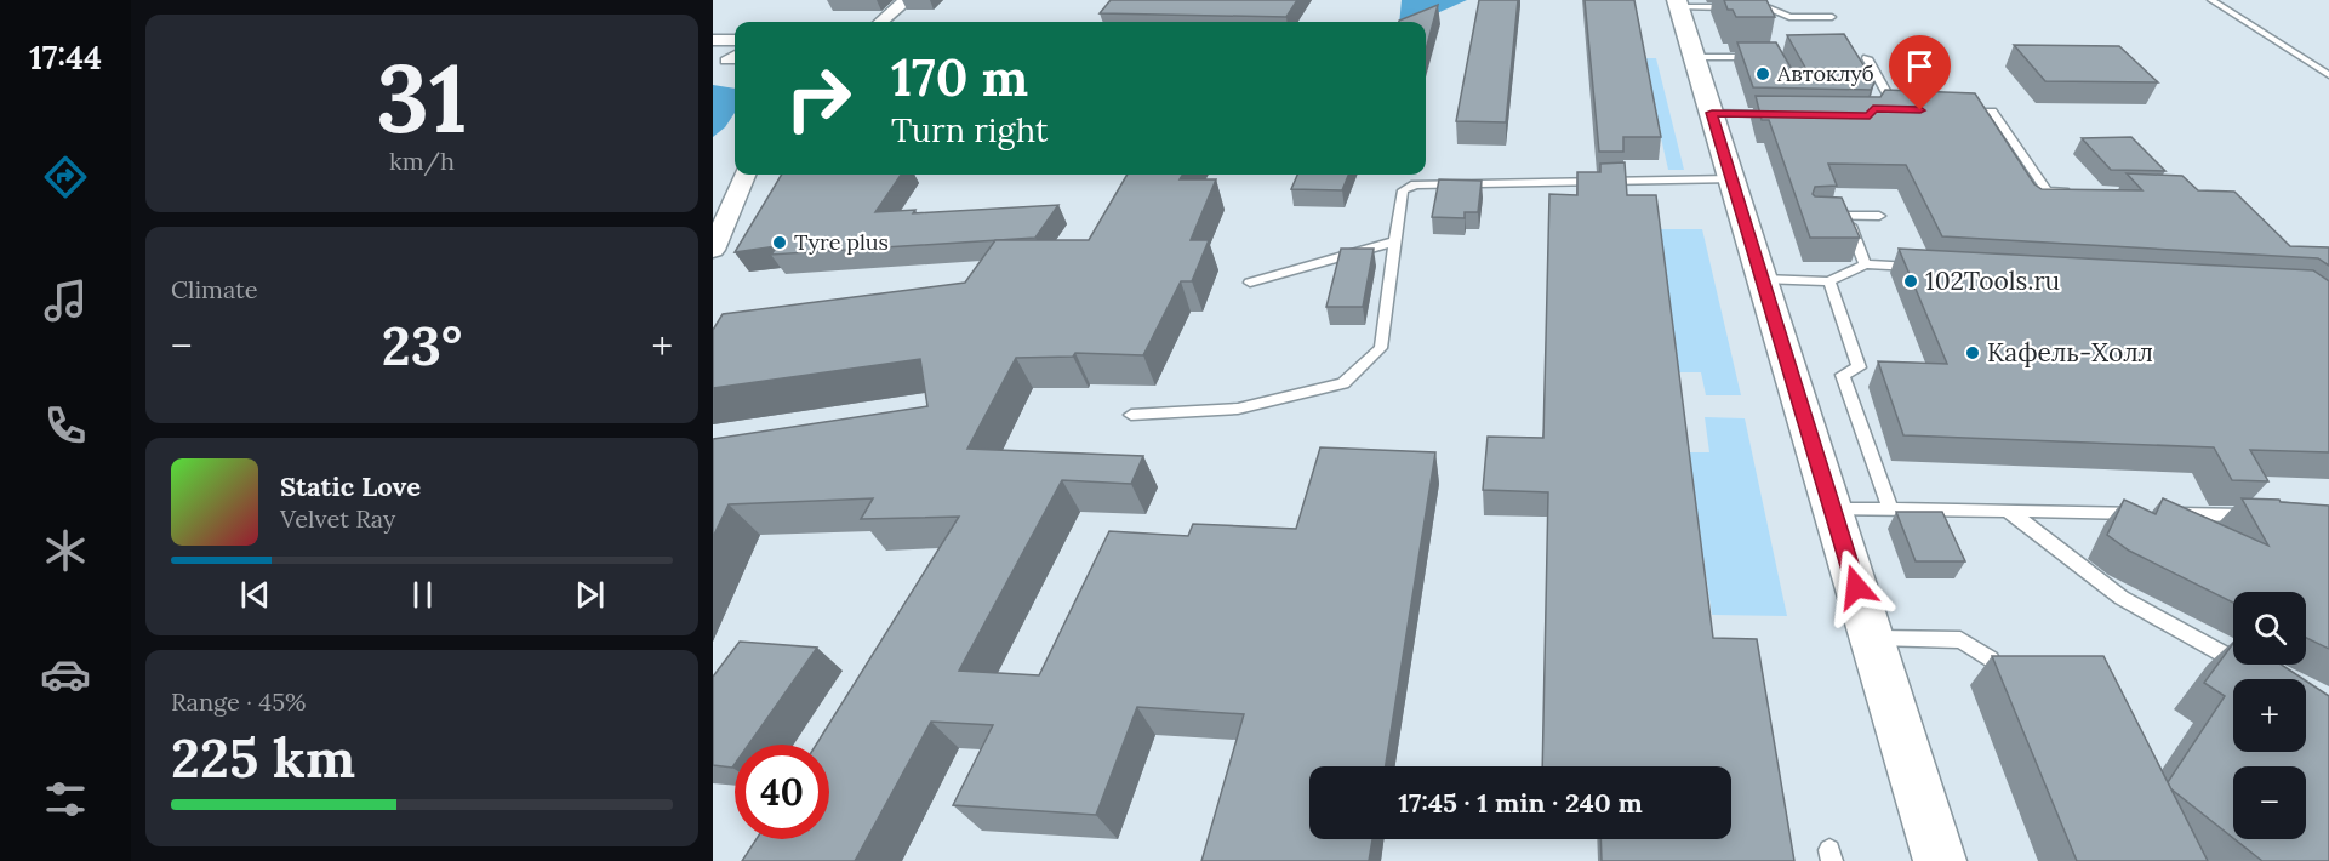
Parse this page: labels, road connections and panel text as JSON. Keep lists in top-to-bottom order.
{
  "places": [
    "Автоклуб",
    "Tyre plus",
    "102Tools.ru",
    "Кафель-Холл"
  ],
  "page": {
    "tabs": "17:44",
    "tile": [
      ["31", "km/h"],
      "Climate",
      ["Range · 45%", "225 km"]
    ],
    "turn": ["170 m", "Turn right"],
    "heat": ["−", "23°", "+"],
    "song": ["Static Love", "Velvet Ray"],
    "map_buttons": ["+", "−"],
    "limit": "40",
    "trip": "17:45 · 1 min · 240 m"
  }
}
